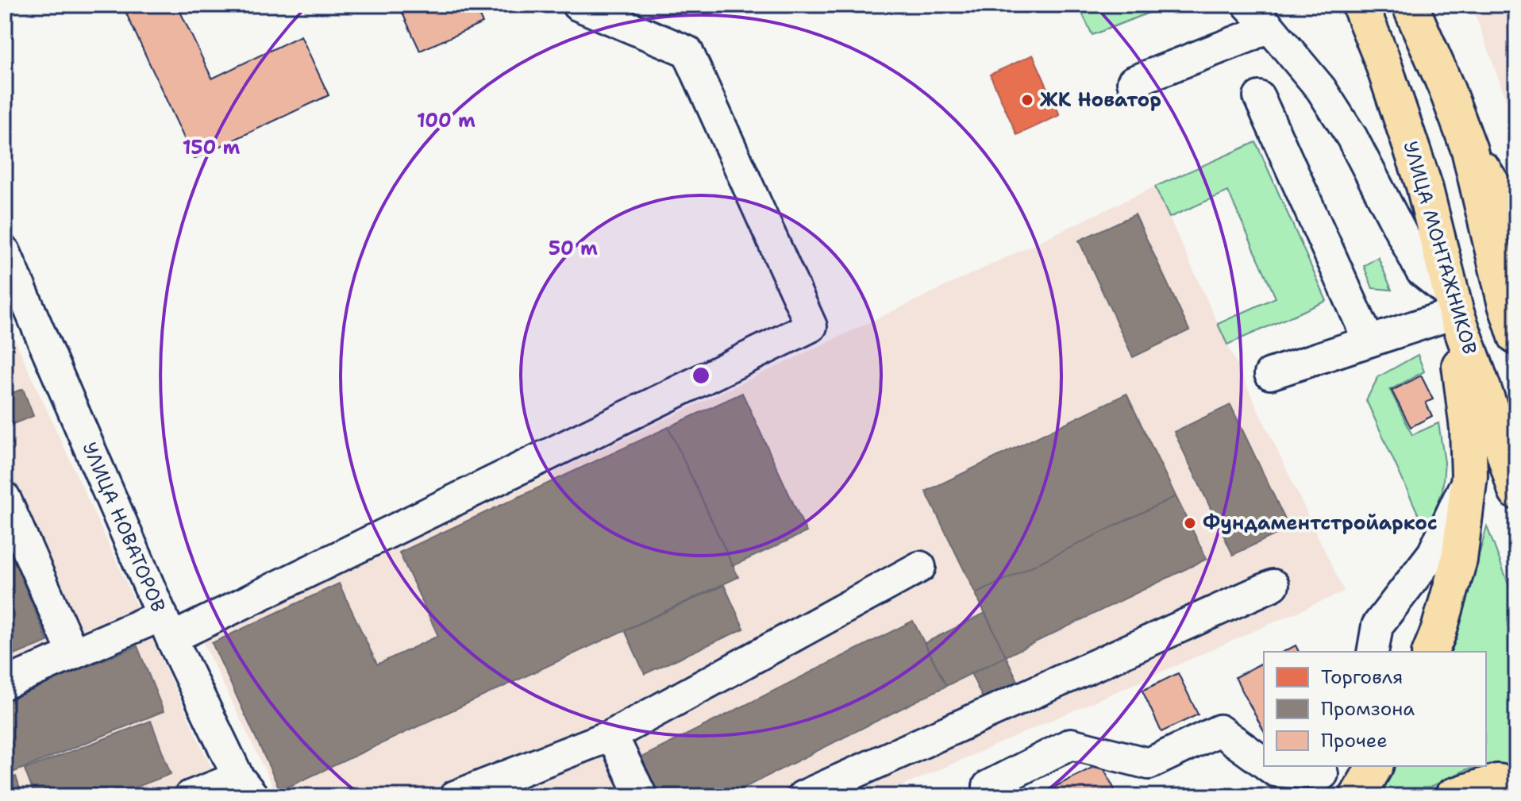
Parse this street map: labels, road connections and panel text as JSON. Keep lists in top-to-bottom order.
{
  "streets": {
    "main road": ["УЛИЦА МОНТАЖНИКОВ"],
    "street": ["УЛИЦА НОВАТОРОВ"]
  },
  "places": ["ЖК Новатор", "Фундаментстройаркос"],
  "legend": ["Торговля", "Промзона", "Прочее"],
  "rings": ["100 m", "150 m", "50 m"]
}
